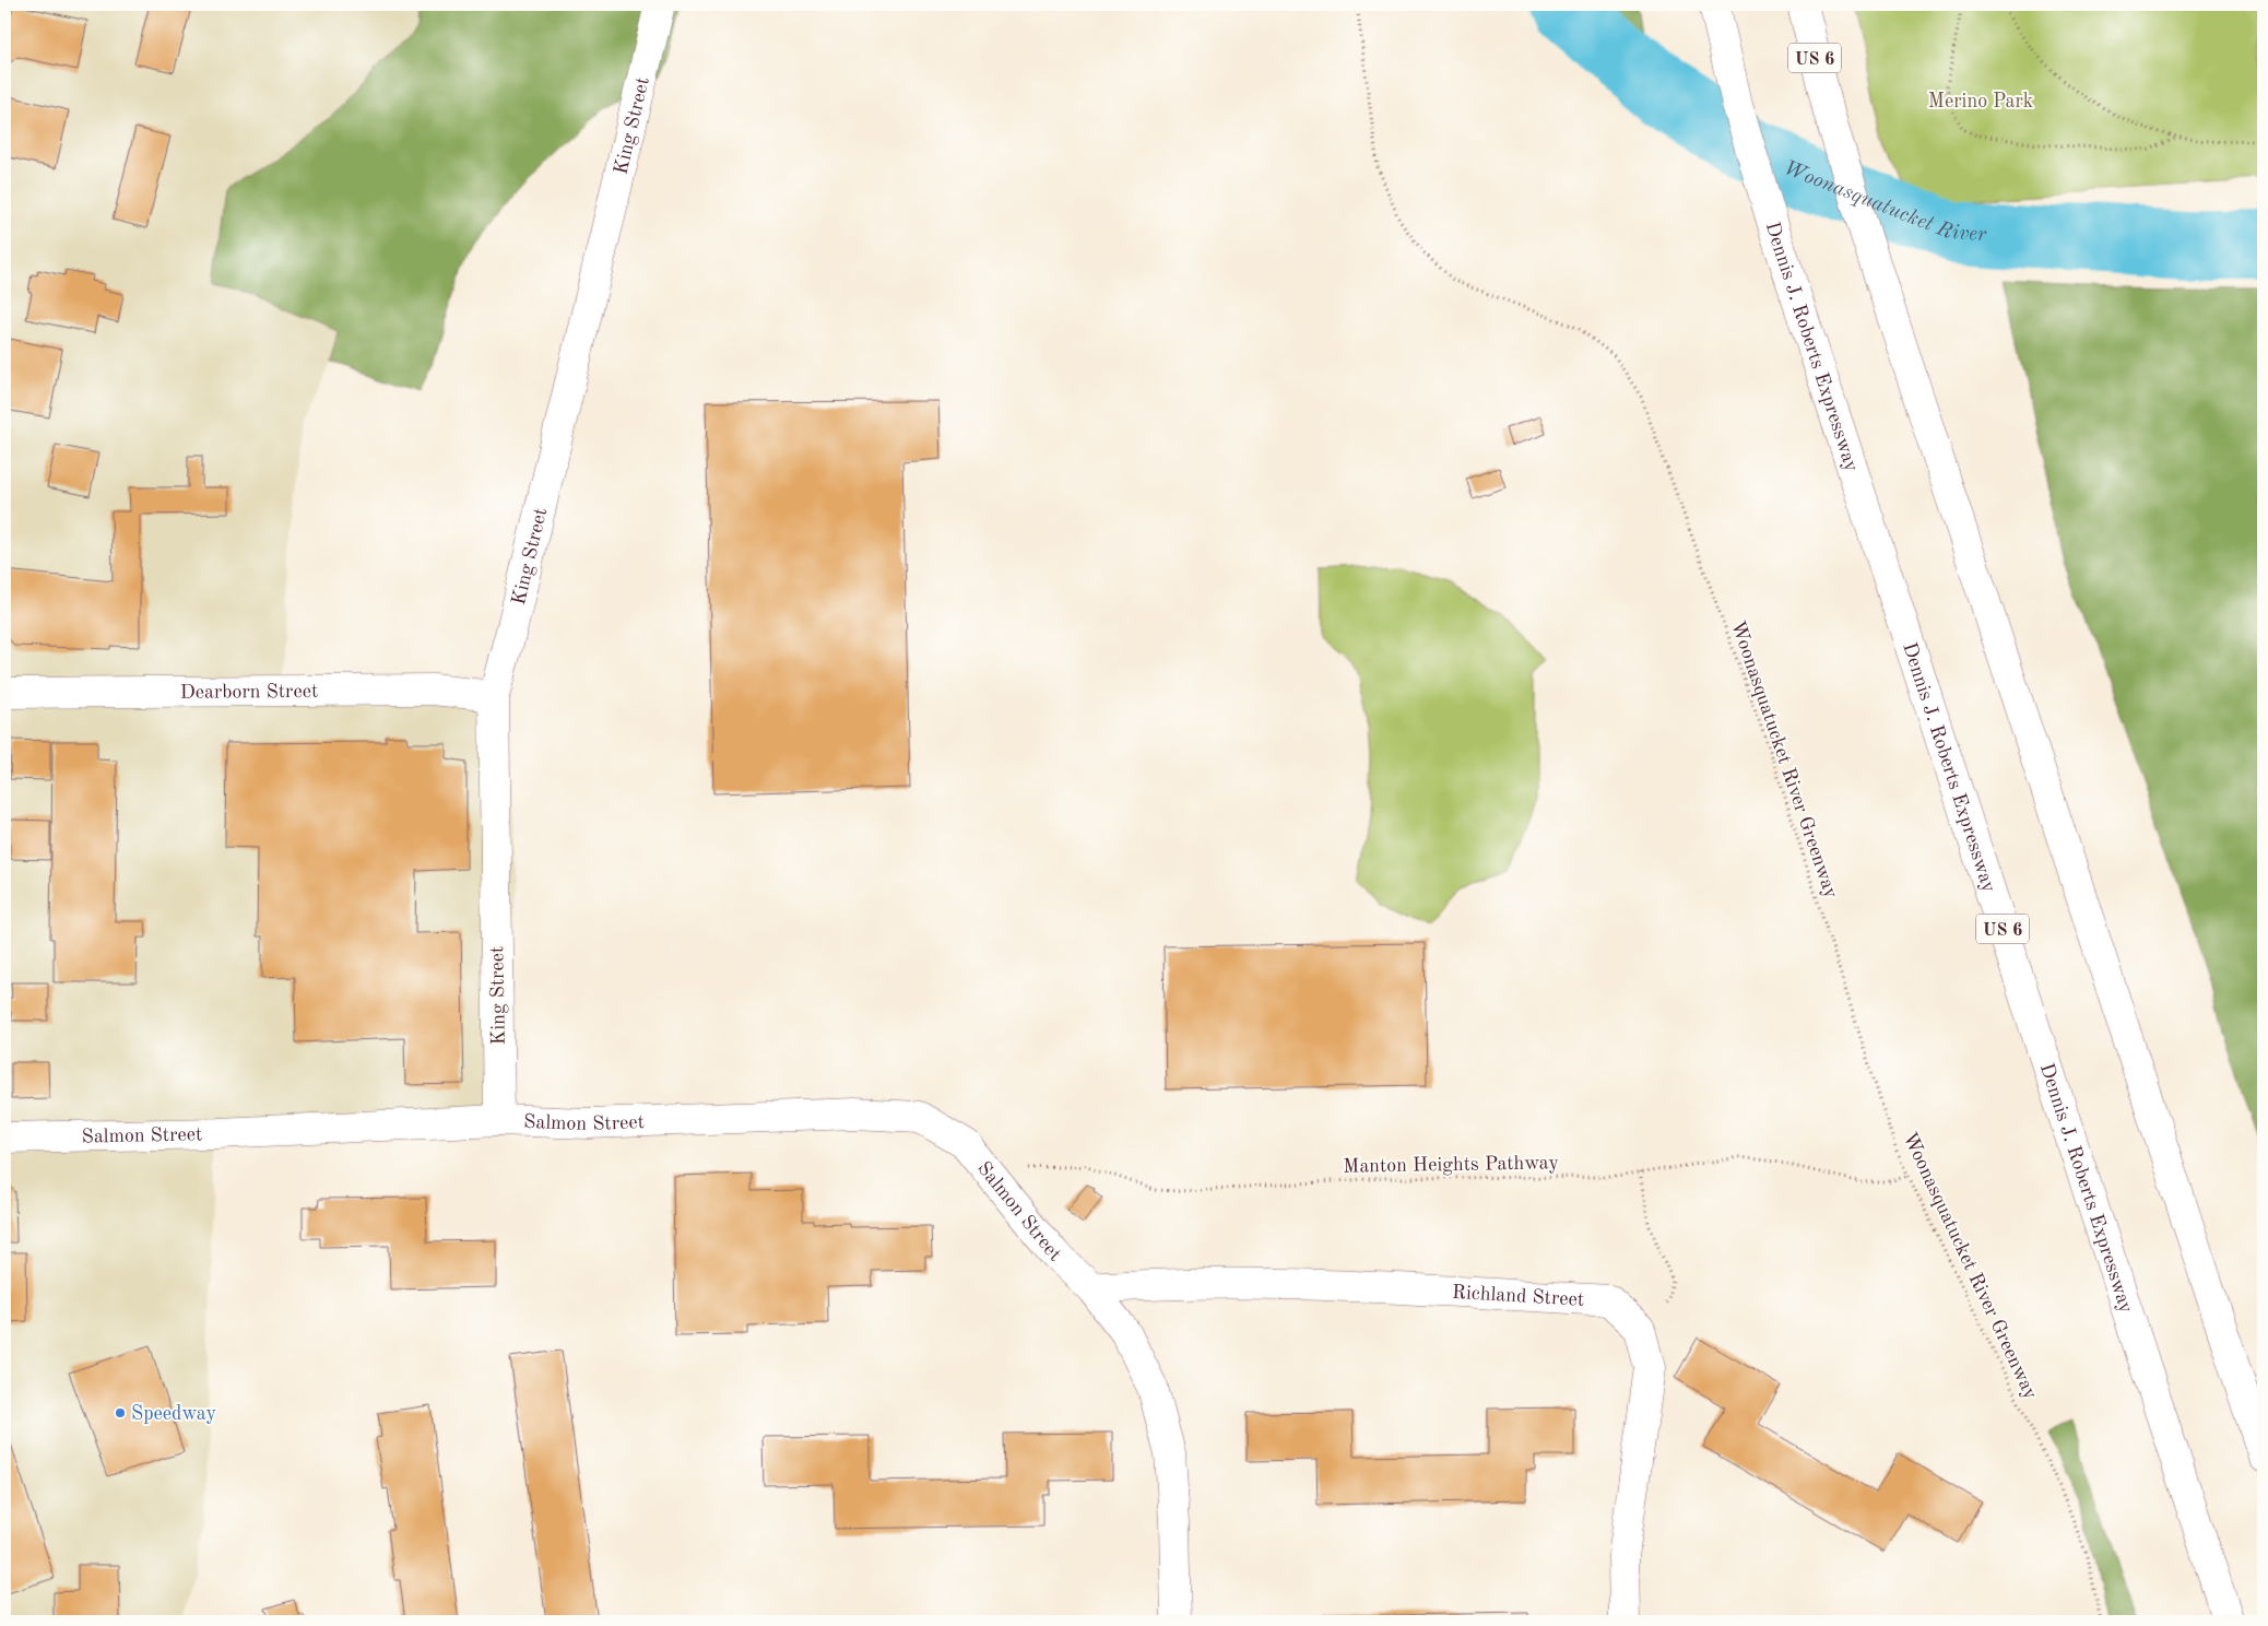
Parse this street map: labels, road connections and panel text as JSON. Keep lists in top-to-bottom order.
{
  "streets": {
    "main road": [
      "US 6",
      "King Street",
      "Dennis J. Roberts Expressway",
      "Dearborn Street",
      "Salmon Street",
      "Richland Street"
    ],
    "path": ["Woonasquatucket River Greenway", "Manton Heights Pathway"]
  },
  "crossings": [
    ["King Street", "Dearborn Street"],
    ["King Street", "Salmon Street"],
    ["Woonasquatucket River Greenway", "Manton Heights Pathway"],
    ["Salmon Street", "Richland Street"]
  ],
  "water": ["Woonasquatucket River"],
  "parks": ["Merino Park"],
  "places": ["Speedway"]
}
